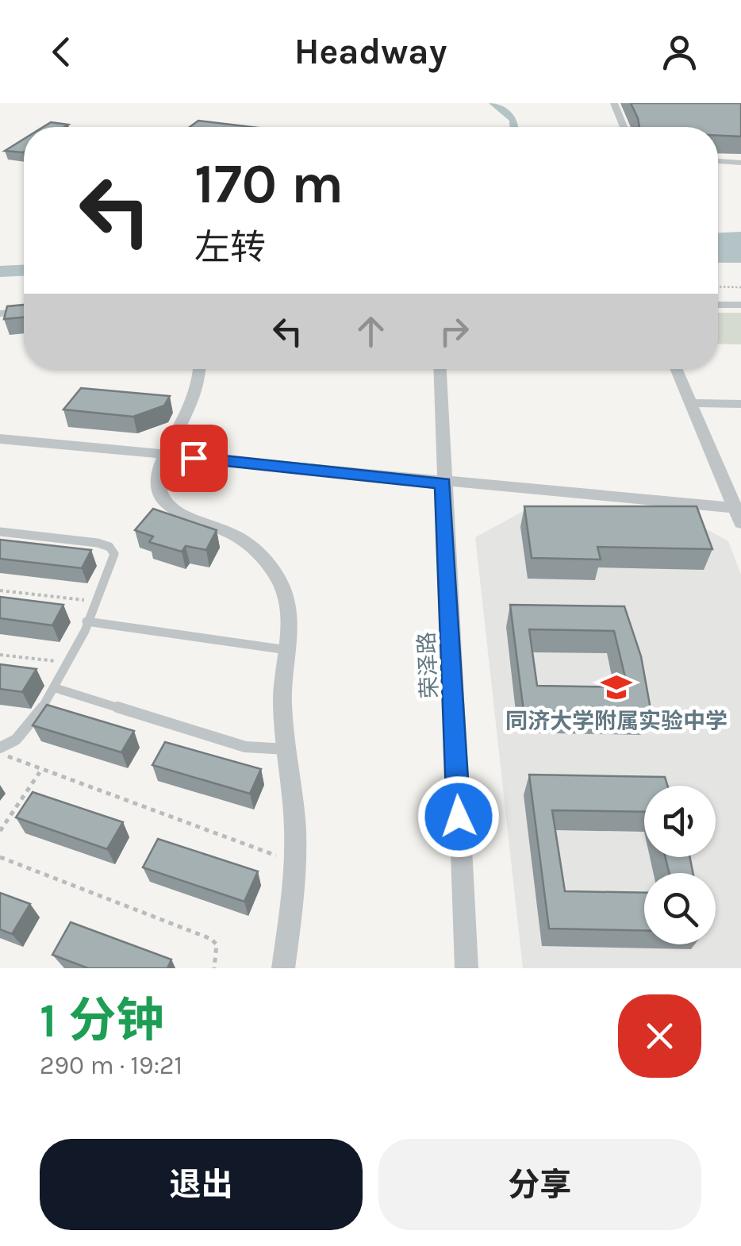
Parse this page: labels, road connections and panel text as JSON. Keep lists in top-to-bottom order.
{
  "streets": {
    "street": ["荣泽路"]
  },
  "places": {
    "school or university": ["同济大学附属实验中学"]
  },
  "page": {
    "header": "Headway",
    "turn": ["170 m", "左转"],
    "heading": ["1 分钟", "290 m · 19:21"],
    "buttons": ["退出", "分享"]
  }
}
